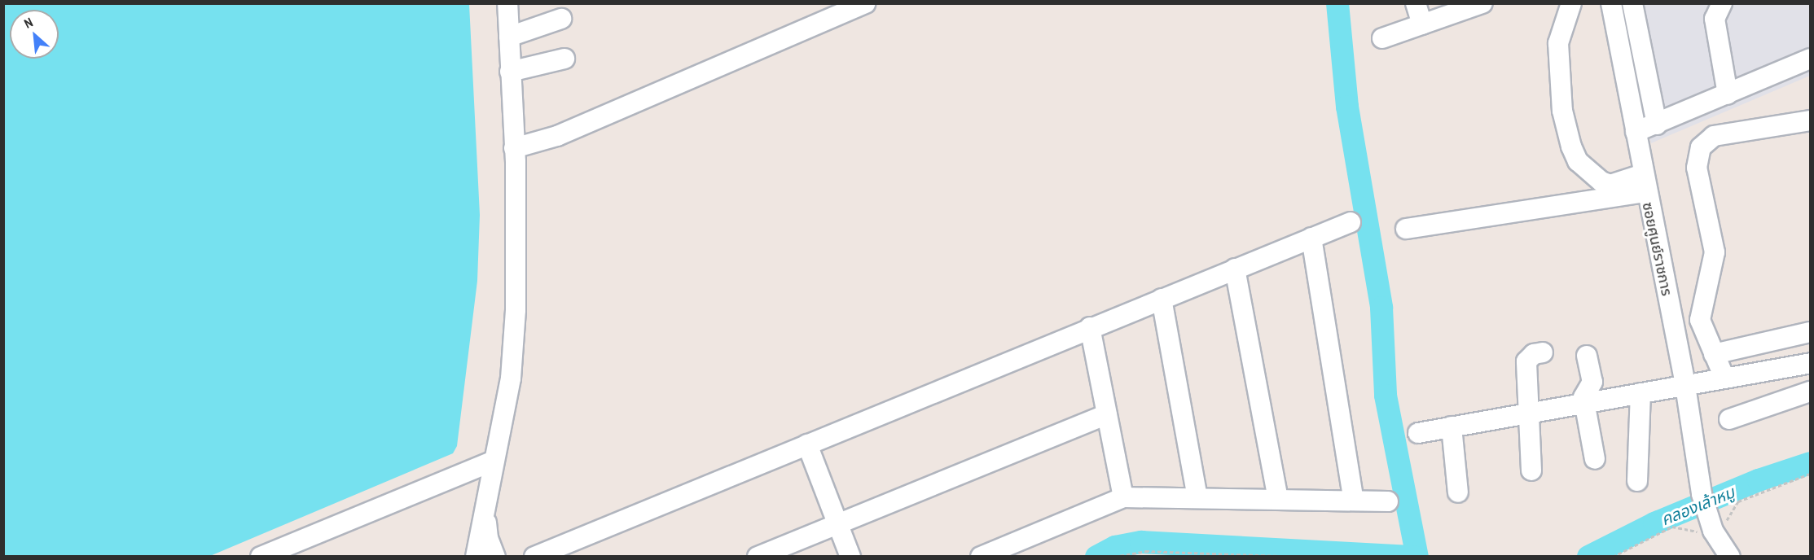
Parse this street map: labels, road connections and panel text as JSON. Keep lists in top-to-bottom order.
{
  "streets": {
    "street": ["ซอยศูนย์ราชการ"]
  },
  "water": ["คลองเล้าหมู"],
  "north": "top left"
}
